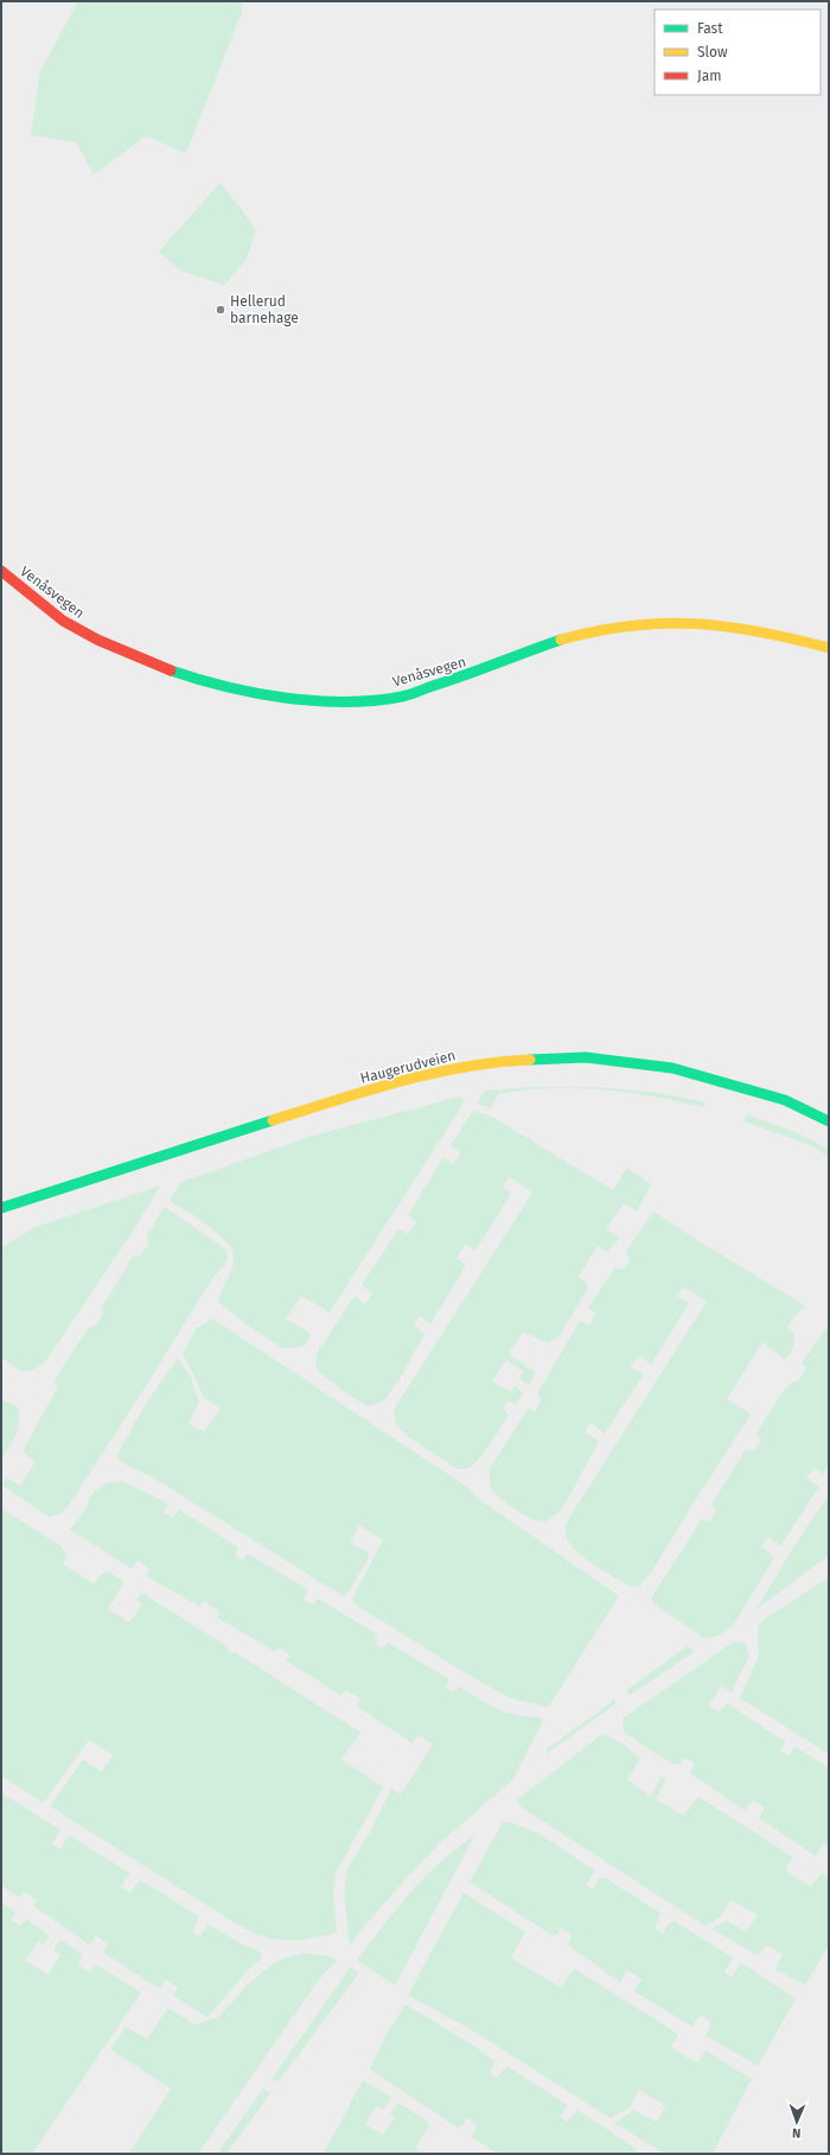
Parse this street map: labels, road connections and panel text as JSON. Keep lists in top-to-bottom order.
{
  "streets": {
    "street": ["Venåsvegen", "Haugerudveien"]
  },
  "places": ["Hellerud barnehage"],
  "legend": ["Fast", "Slow", "Jam"],
  "north": "bottom"
}
